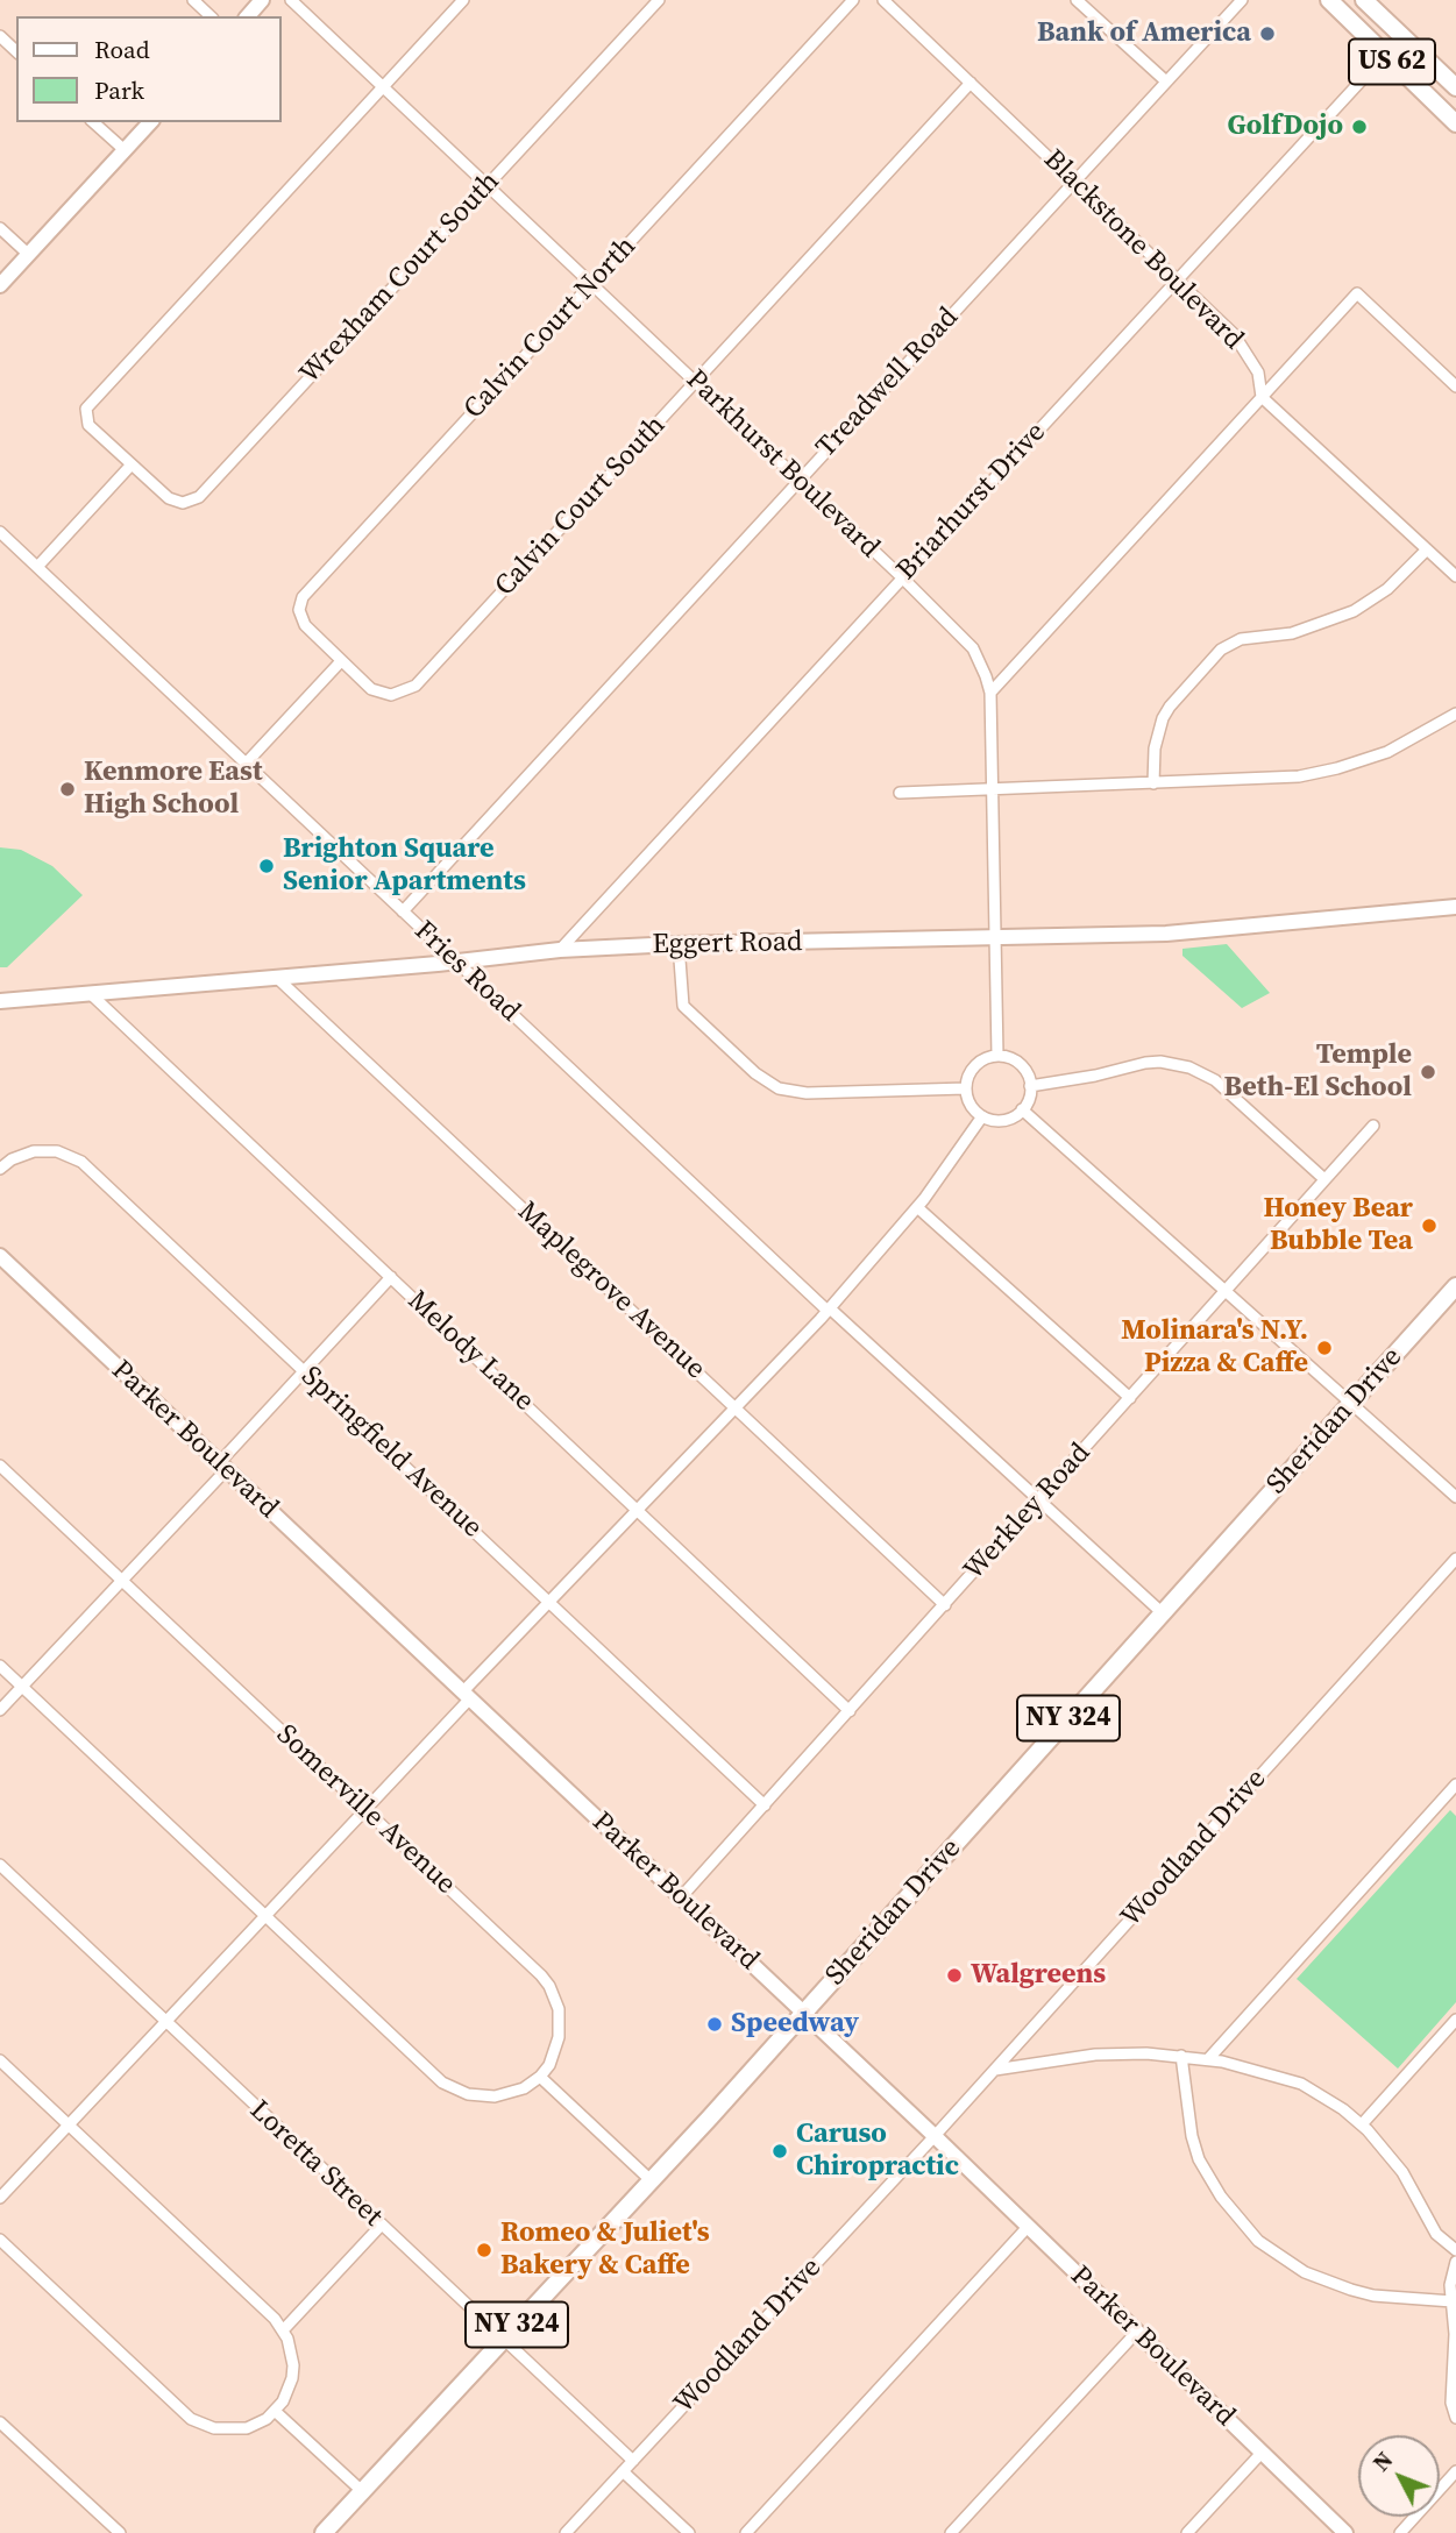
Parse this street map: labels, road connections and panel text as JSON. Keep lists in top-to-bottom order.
{
  "streets": {
    "main road": ["US 62", "Sheridan Drive", "NY 324"],
    "street": [
      "Blackstone Boulevard",
      "Wrexham Court South",
      "Calvin Court North",
      "Treadwell Road",
      "Parkhurst Boulevard",
      "Briarhurst Drive",
      "Calvin Court South",
      "Eggert Road",
      "Fries Road",
      "Maplegrove Avenue",
      "Melody Lane",
      "Parker Boulevard",
      "Springfield Avenue",
      "Werkley Road",
      "Somerville Avenue",
      "Woodland Drive",
      "Loretta Street"
    ]
  },
  "crossings": [
    ["US 62", "Briarhurst Drive"],
    ["Blackstone Boulevard", "Treadwell Road"],
    ["Blackstone Boulevard", "Briarhurst Drive"],
    ["Blackstone Boulevard", "Calvin Court South"],
    ["Wrexham Court South", "Parkhurst Boulevard"],
    ["Calvin Court North", "Parkhurst Boulevard"],
    ["Calvin Court North", "Calvin Court South"],
    ["Treadwell Road", "Parkhurst Boulevard"],
    ["Treadwell Road", "Fries Road"],
    ["Parkhurst Boulevard", "Briarhurst Drive"],
    ["Parkhurst Boulevard", "Calvin Court South"],
    ["Parkhurst Boulevard", "Eggert Road"],
    ["Briarhurst Drive", "Eggert Road"],
    ["Eggert Road", "Fries Road"],
    ["Eggert Road", "Maplegrove Avenue"],
    ["Eggert Road", "Melody Lane"],
    ["Fries Road", "Sheridan Drive"],
    ["Fries Road", "Werkley Road"],
    ["Maplegrove Avenue", "Werkley Road"],
    ["Melody Lane", "Werkley Road"],
    ["Sheridan Drive", "Parker Boulevard"],
    ["Sheridan Drive", "Loretta Street"],
    ["Parker Boulevard", "Werkley Road"],
    ["Parker Boulevard", "Woodland Drive"],
    ["Springfield Avenue", "Werkley Road"],
    ["Woodland Drive", "Loretta Street"]
  ],
  "places": [
    "Bank of America",
    "GolfDojo",
    "Kenmore East High School",
    "Brighton Square Senior Apartments",
    "Temple Beth-El School",
    "Honey Bear Bubble Tea",
    "Molinara's N.Y. Pizza & Caffe",
    "Walgreens",
    "Speedway",
    "Caruso Chiropractic",
    "Romeo & Juliet's Bakery & Caffe"
  ],
  "legend": ["Road", "Park"],
  "north": "top left"
}
